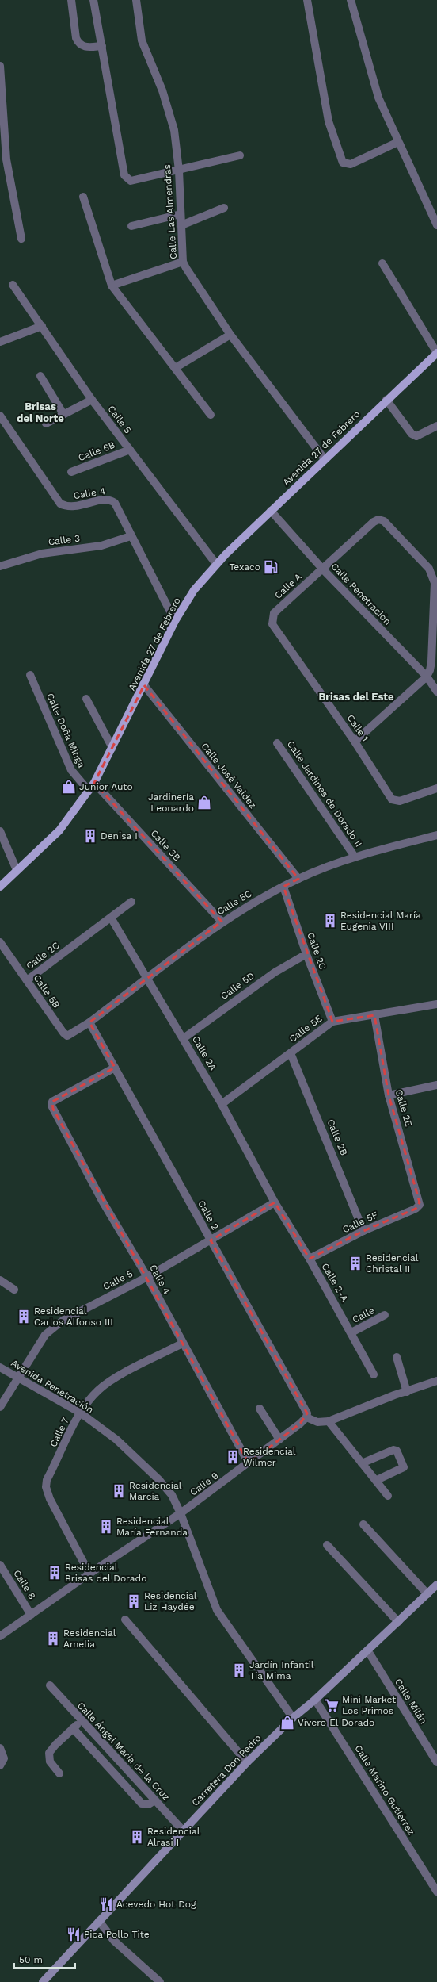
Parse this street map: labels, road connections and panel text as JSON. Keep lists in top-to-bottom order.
{
  "streets": {
    "main road": ["Avenida 27 de Febrero"],
    "street": [
      "Calle Las Almendras",
      "Calle 5",
      "Calle 6B",
      "Calle 4",
      "Calle 3",
      "Calle A",
      "Calle Penetración",
      "Calle 1",
      "Calle Doña Minga",
      "Calle José Valdez",
      "Calle Jardines de Dorado II",
      "Calle 3B",
      "Calle 5C",
      "Calle 2C",
      "Calle 5D",
      "Calle 5B",
      "Calle 5E",
      "Calle 2A",
      "Calle 2E",
      "Calle 2B",
      "Calle 2",
      "Calle 5F",
      "Calle 2-A",
      "Calle",
      "Avenida Penetración",
      "Calle 7",
      "Calle 9",
      "Calle 8",
      "Calle Milán",
      "Calle Ángel María de la Cruz",
      "Carretera Don Pedro",
      "Calle Marino Gutiérrez"
    ]
  },
  "crossings": [
    ["Calle Las Almendras", "Avenida 27 de Febrero"],
    ["Calle 5", "Avenida 27 de Febrero"],
    ["Calle 5", "Calle 6B"],
    ["Calle 5", "Calle 4"],
    ["Calle 5", "Calle 2A"],
    ["Calle 5", "Calle 2"],
    ["Calle 5", "Calle 2-A"],
    ["Calle 5", "Avenida Penetración"],
    ["Avenida 27 de Febrero", "Calle 4"],
    ["Avenida 27 de Febrero", "Calle Penetración"],
    ["Avenida 27 de Febrero", "Calle Doña Minga"],
    ["Avenida 27 de Febrero", "Calle José Valdez"],
    ["Avenida 27 de Febrero", "Calle 3B"],
    ["Calle 4", "Calle 3"],
    ["Calle 4", "Calle 2"],
    ["Calle 4", "Calle 7"],
    ["Calle 4", "Calle 9"],
    ["Calle A", "Calle Penetración"],
    ["Calle A", "Calle 1"],
    ["Calle José Valdez", "Calle 5C"],
    ["Calle Jardines de Dorado II", "Calle 5C"],
    ["Calle 3B", "Calle 5C"],
    ["Calle 5C", "Calle 2C"],
    ["Calle 5C", "Calle 5B"],
    ["Calle 5C", "Calle 2A"],
    ["Calle 5C", "Calle 2"],
    ["Calle 2C", "Calle 5D"],
    ["Calle 2C", "Calle 5B"],
    ["Calle 2C", "Calle 5E"],
    ["Calle 2C", "Calle 2A"],
    ["Calle 5D", "Calle 2A"],
    ["Calle 5E", "Calle 2A"],
    ["Calle 5E", "Calle 2E"],
    ["Calle 5E", "Calle 2B"],
    ["Calle 2A", "Calle 2-A"],
    ["Calle 2E", "Calle 5F"],
    ["Calle 2B", "Calle 5F"],
    ["Calle 2", "Calle 9"],
    ["Calle 5F", "Calle 2-A"],
    ["Calle 2-A", "Calle"],
    ["Avenida Penetración", "Calle 7"],
    ["Avenida Penetración", "Calle 9"],
    ["Avenida Penetración", "Carretera Don Pedro"],
    ["Calle 7", "Calle 9"],
    ["Calle 9", "Calle 8"],
    ["Calle Milán", "Carretera Don Pedro"],
    ["Calle Ángel María de la Cruz", "Carretera Don Pedro"],
    ["Carretera Don Pedro", "Calle Marino Gutiérrez"]
  ],
  "districts": ["Brisas del Norte", "Brisas del Este"],
  "places": {
    "fuel station": ["Texaco"],
    "shop": ["Junior Auto", "Jardinería Leonardo", "Vivero El Dorado"],
    "building": [
      "Denisa I",
      "Residencial María Eugenia VIII",
      "Residencial Christal II",
      "Residencial Carlos Alfonso III",
      "Residencial Wilmer",
      "Residencial Marcia",
      "Residencial María Fernanda",
      "Residencial Brisas del Dorado",
      "Residencial Liz Haydée",
      "Residencial Amelia",
      "Jardín Infantil Tia Mima",
      "Residencial Alrasi I"
    ],
    "supermarket": ["Mini Market Los Primos"],
    "restaurant": ["Acevedo Hot Dog", "Pica Pollo Tite"]
  },
  "scale_bar": "50 m"
}
